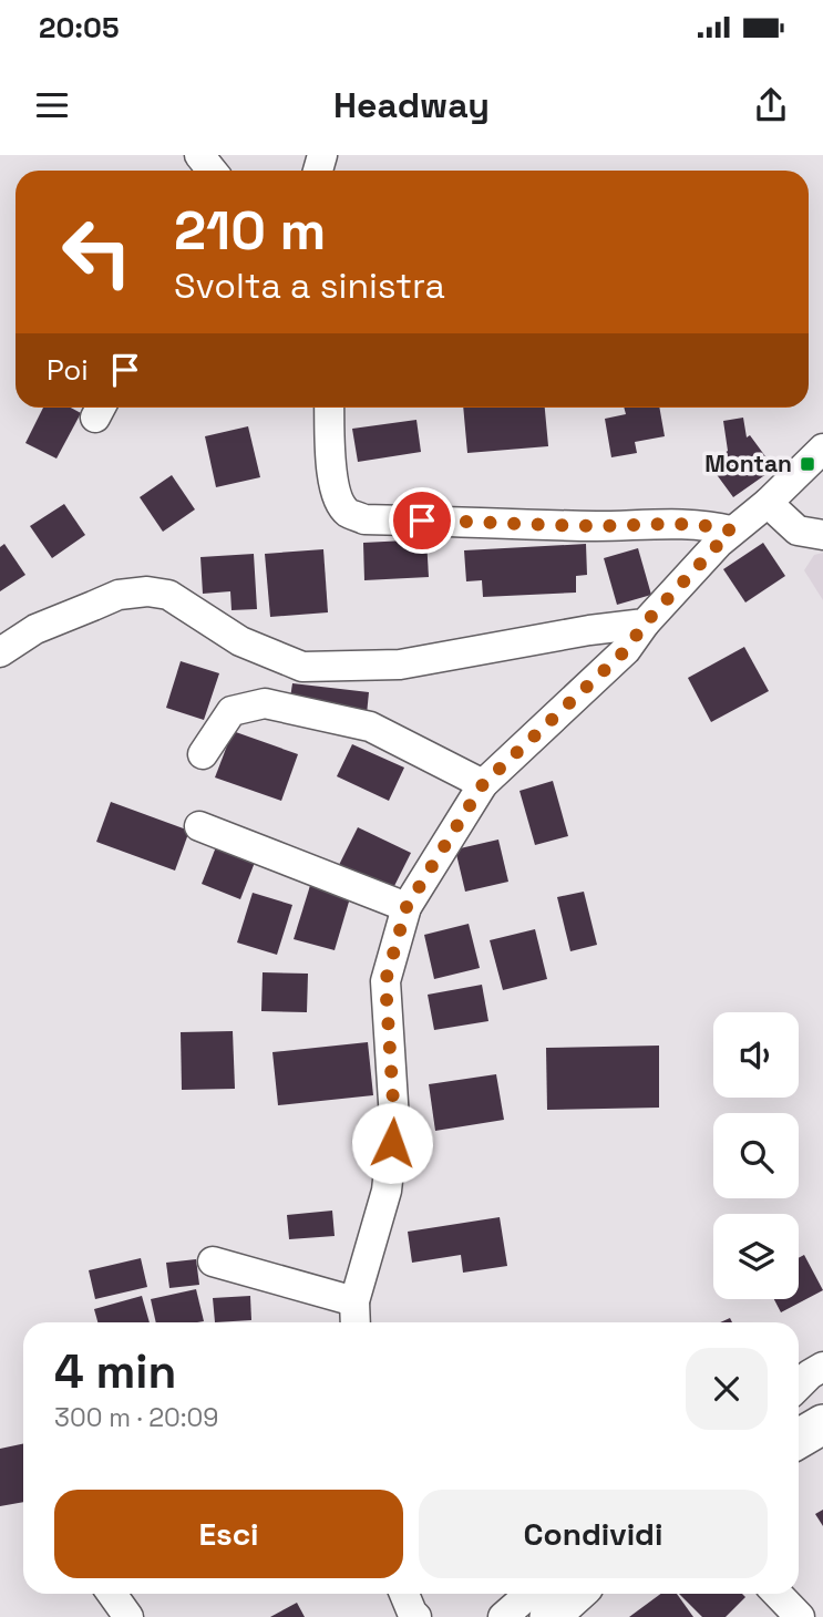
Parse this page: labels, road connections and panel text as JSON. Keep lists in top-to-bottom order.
{
  "places": {
    "transit": ["Montan"]
  },
  "page": {
    "status": "20:05",
    "header": "Headway",
    "turn": ["210 m", "Svolta a sinistra"],
    "then": "Poi",
    "heading": ["4 min", "300 m · 20:09"],
    "buttons": ["Esci", "Condividi"]
  }
}
